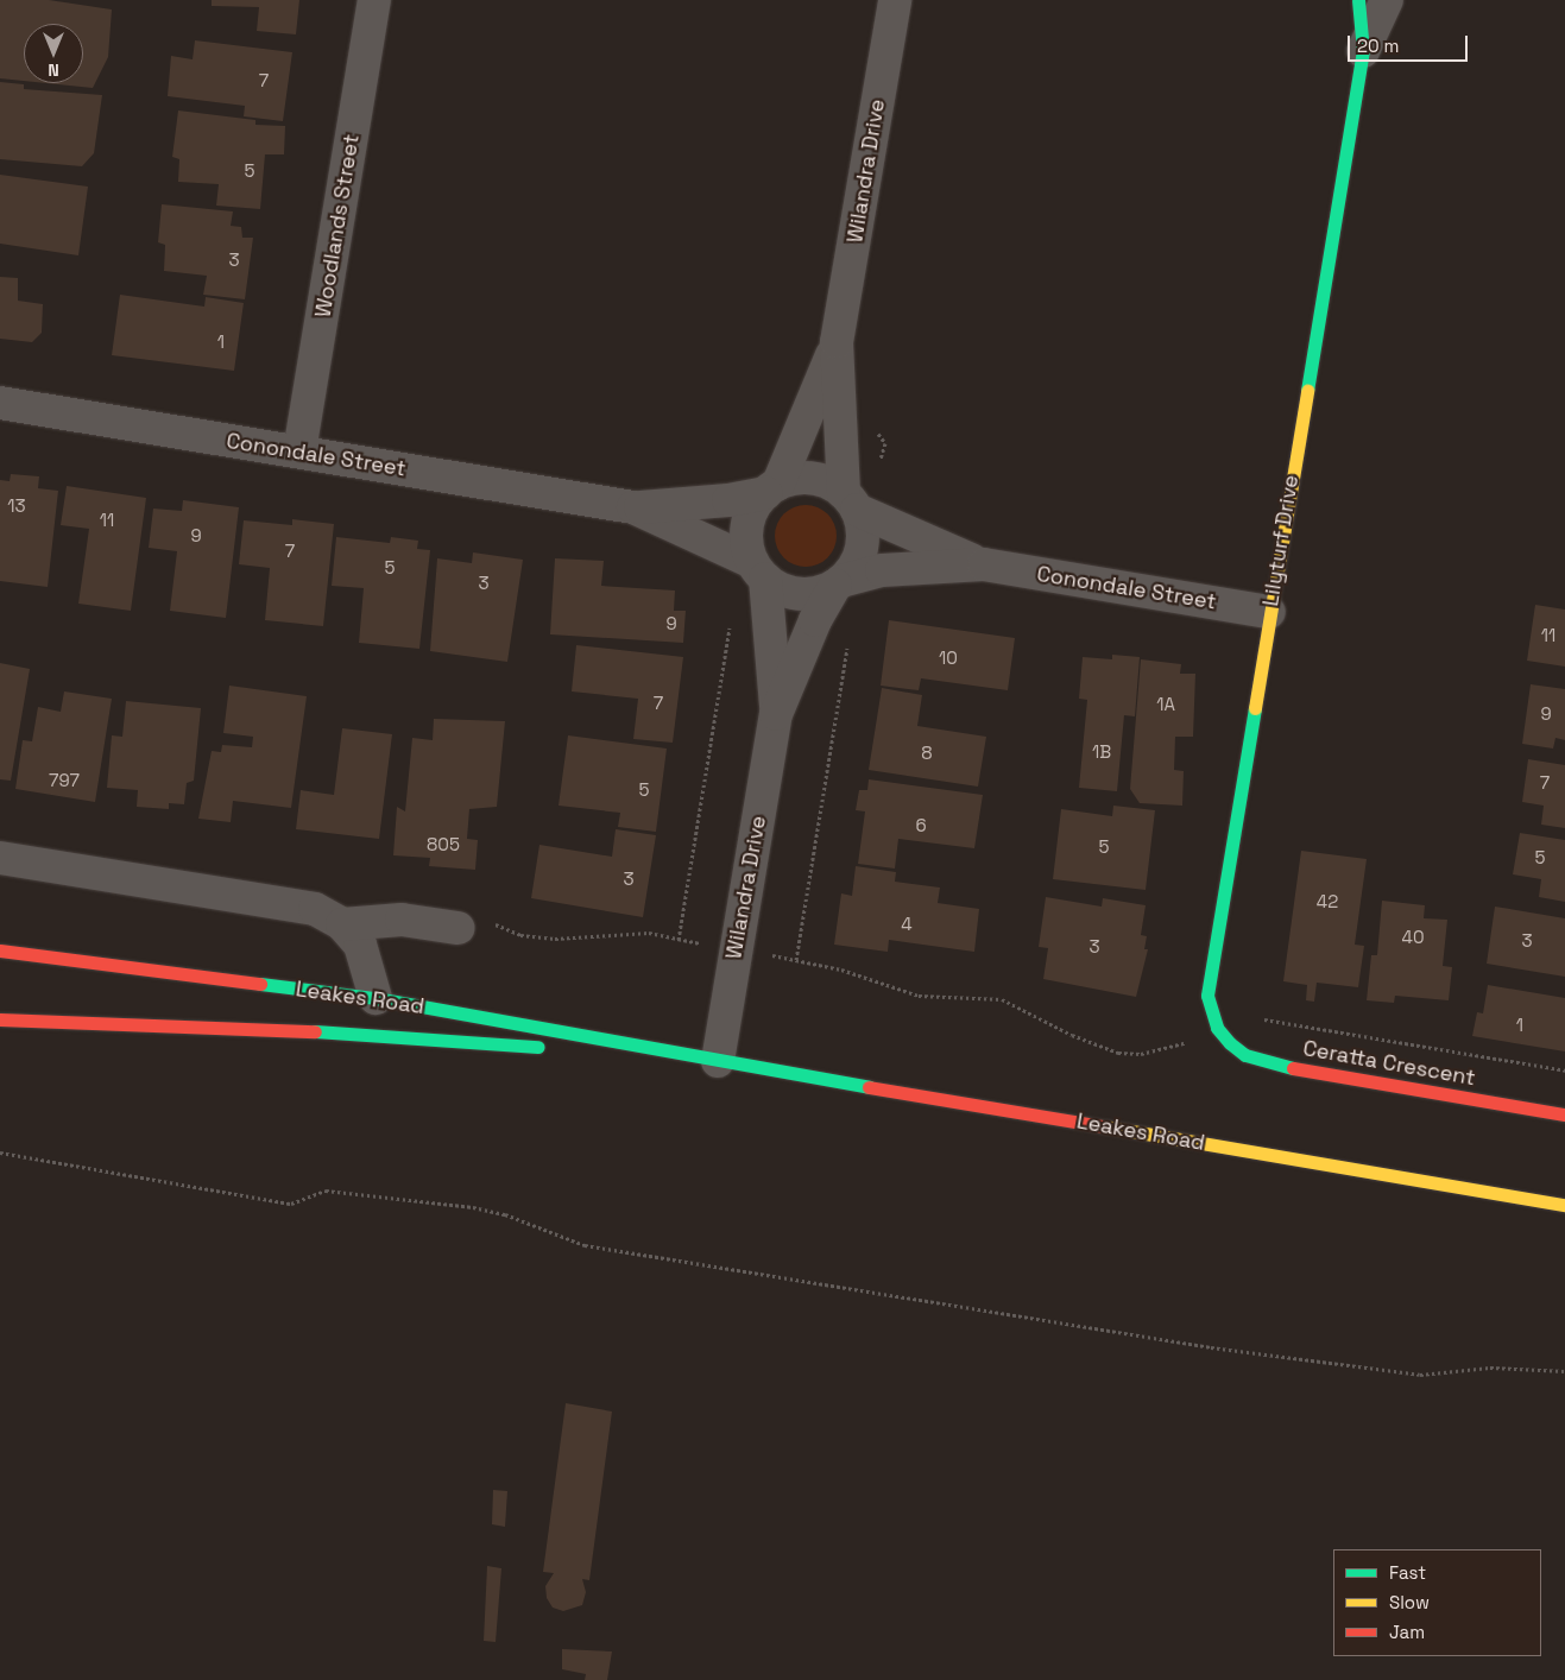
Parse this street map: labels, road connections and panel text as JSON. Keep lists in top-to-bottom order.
{
  "streets": {
    "main road": ["Lilyturf Drive", "Leakes Road", "Ceratta Crescent"],
    "street": ["Wilandra Drive", "Woodlands Street", "Conondale Street"]
  },
  "crossings": [
    ["Wilandra Drive", "Conondale Street"],
    ["Wilandra Drive", "Leakes Road"],
    ["Woodlands Street", "Conondale Street"],
    ["Conondale Street", "Lilyturf Drive"],
    ["Lilyturf Drive", "Ceratta Crescent"]
  ],
  "house_numbers": [
    "7",
    "5",
    "3",
    "1",
    "13",
    "11",
    "9",
    "7",
    "5",
    "3",
    "9",
    "11",
    "10",
    "7",
    "1A",
    "9",
    "1B",
    "8",
    "797",
    "7",
    "5",
    "6",
    "805",
    "5",
    "5",
    "3",
    "42",
    "4",
    "40",
    "3",
    "3",
    "1"
  ],
  "legend": ["Fast", "Slow", "Jam"],
  "scale_bar": "20 m",
  "north": "bottom"
}
